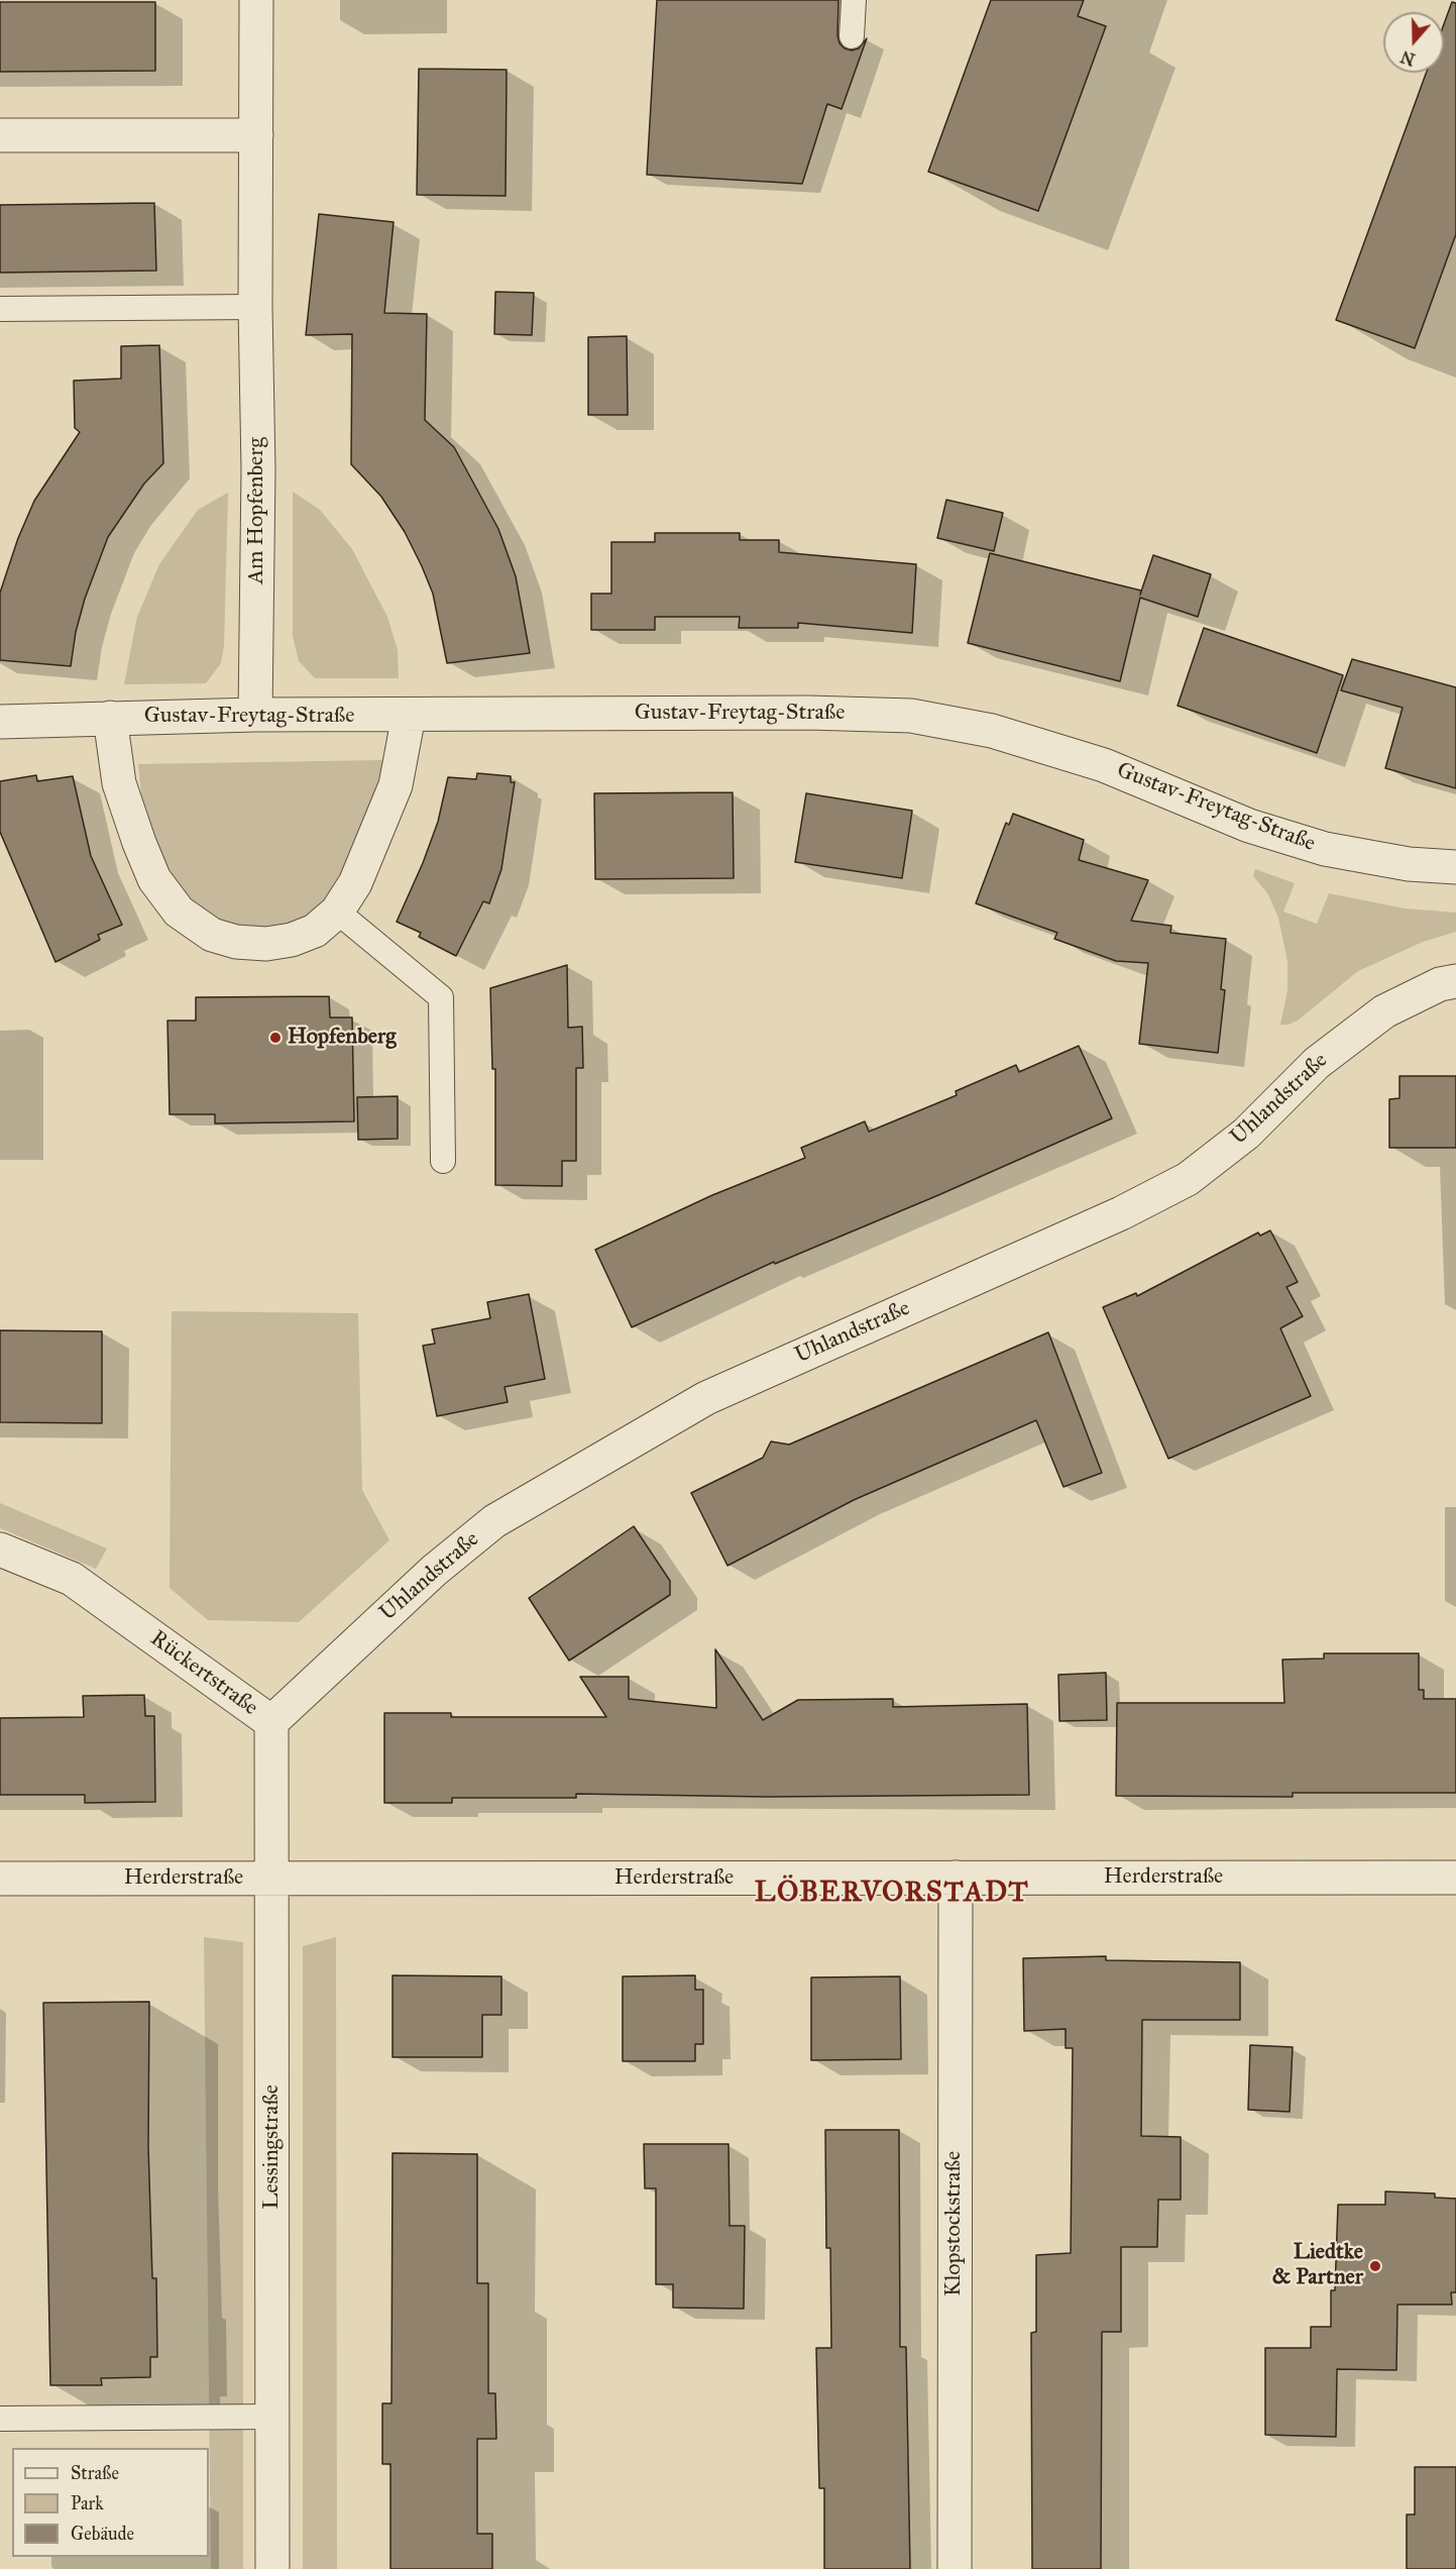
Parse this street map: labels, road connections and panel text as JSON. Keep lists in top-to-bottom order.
{
  "streets": {
    "street": [
      "Am Hopfenberg",
      "Gustav-Freytag-Straße",
      "Uhlandstraße",
      "Rückertstraße",
      "Herderstraße",
      "Lessingstraße",
      "Klopstockstraße"
    ]
  },
  "crossings": [
    ["Am Hopfenberg", "Gustav-Freytag-Straße"],
    ["Uhlandstraße", "Rückertstraße"],
    ["Rückertstraße", "Herderstraße"],
    ["Rückertstraße", "Lessingstraße"],
    ["Herderstraße", "Lessingstraße"],
    ["Herderstraße", "Klopstockstraße"]
  ],
  "districts": ["LÖBERVORSTADT"],
  "places": ["Hopfenberg", "Liedtke & Partner"],
  "legend": ["Straße", "Park", "Gebäude"],
  "north": "bottom"
}
